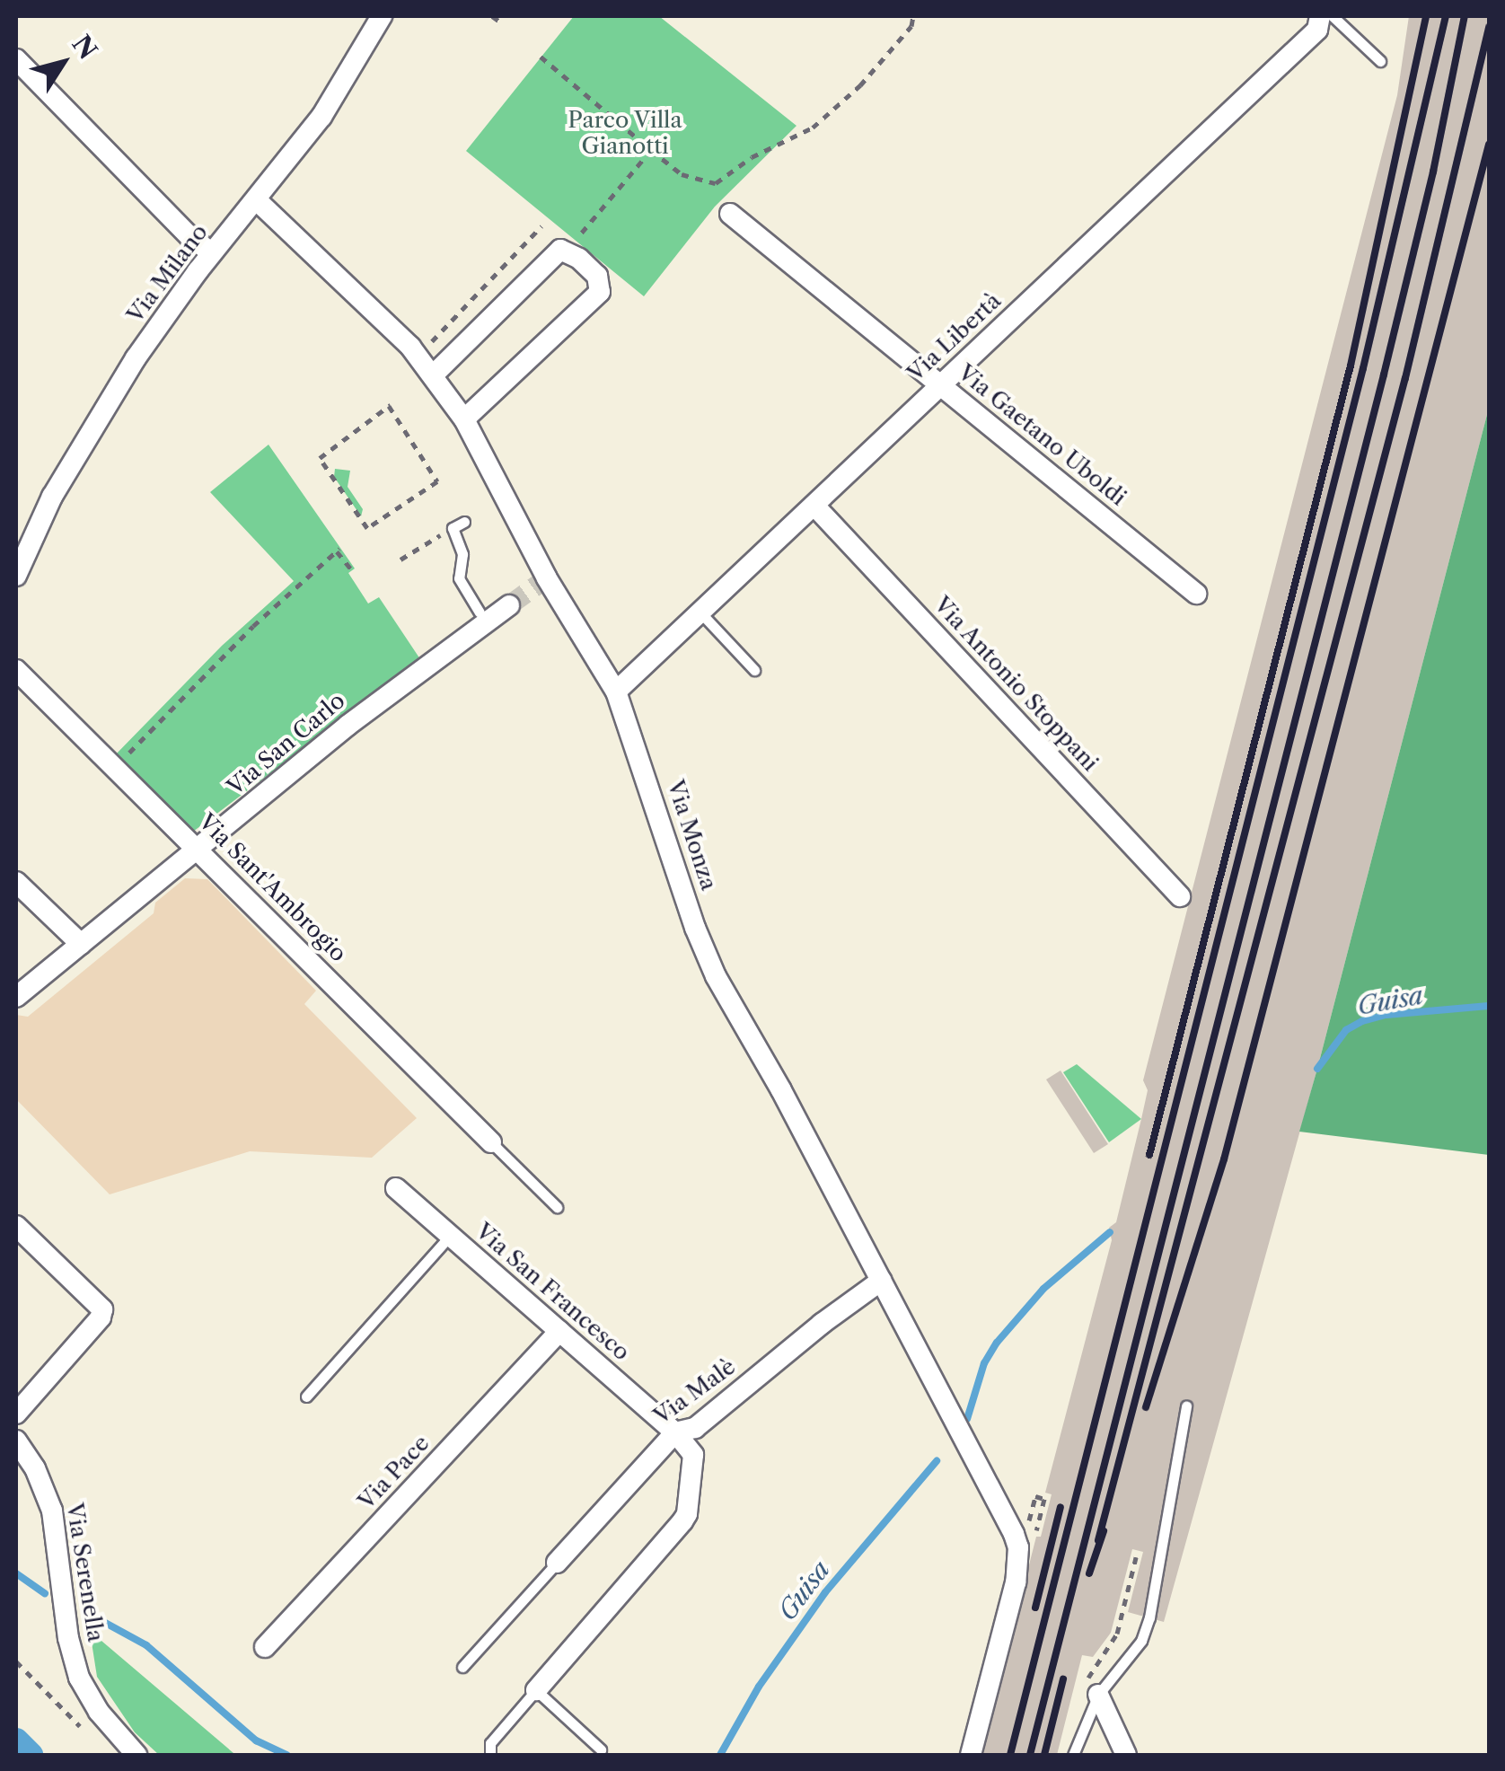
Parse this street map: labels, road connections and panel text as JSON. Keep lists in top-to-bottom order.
{
  "streets": {
    "street": [
      "Via Milano",
      "Via Libertà",
      "Via Gaetano Uboldi",
      "Via Antonio Stoppani",
      "Via San Carlo",
      "Via Monza",
      "Via Sant'Ambrogio",
      "Via San Francesco",
      "Via Malè",
      "Via Pace",
      "Via Serenella"
    ]
  },
  "crossings": [
    ["Via Milano", "Via Monza"],
    ["Via Libertà", "Via Gaetano Uboldi"],
    ["Via Libertà", "Via Antonio Stoppani"],
    ["Via Libertà", "Via Monza"],
    ["Via San Carlo", "Via Sant'Ambrogio"],
    ["Via Monza", "Via Malè"],
    ["Via San Francesco", "Via Malè"],
    ["Via San Francesco", "Via Pace"]
  ],
  "water": ["Guisa"],
  "parks": ["Parco Villa Gianotti"],
  "north": "top right"
}
